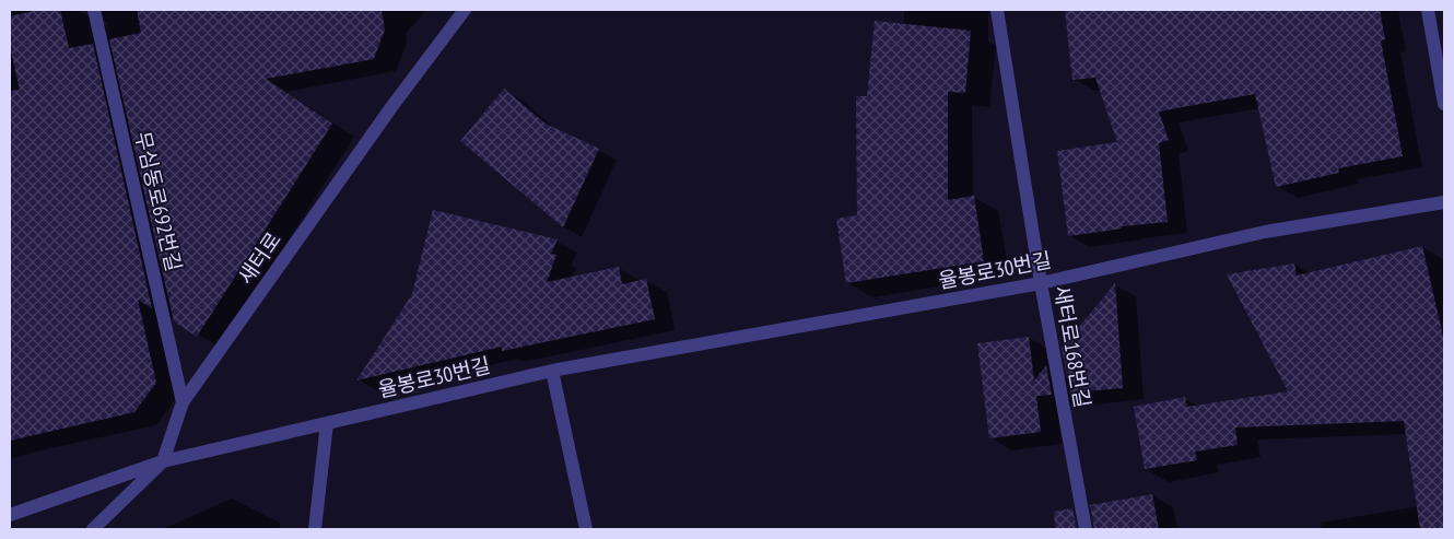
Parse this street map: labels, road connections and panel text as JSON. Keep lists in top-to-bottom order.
{
  "streets": {
    "street": [
      "무심동로692번길",
      "새터로",
      "율봉로30번길",
      "새터로168번길"
    ]
  },
  "crossings": [
    ["무심동로692번길", "새터로"],
    ["새터로", "율봉로30번길"],
    ["율봉로30번길", "새터로168번길"]
  ]
}
